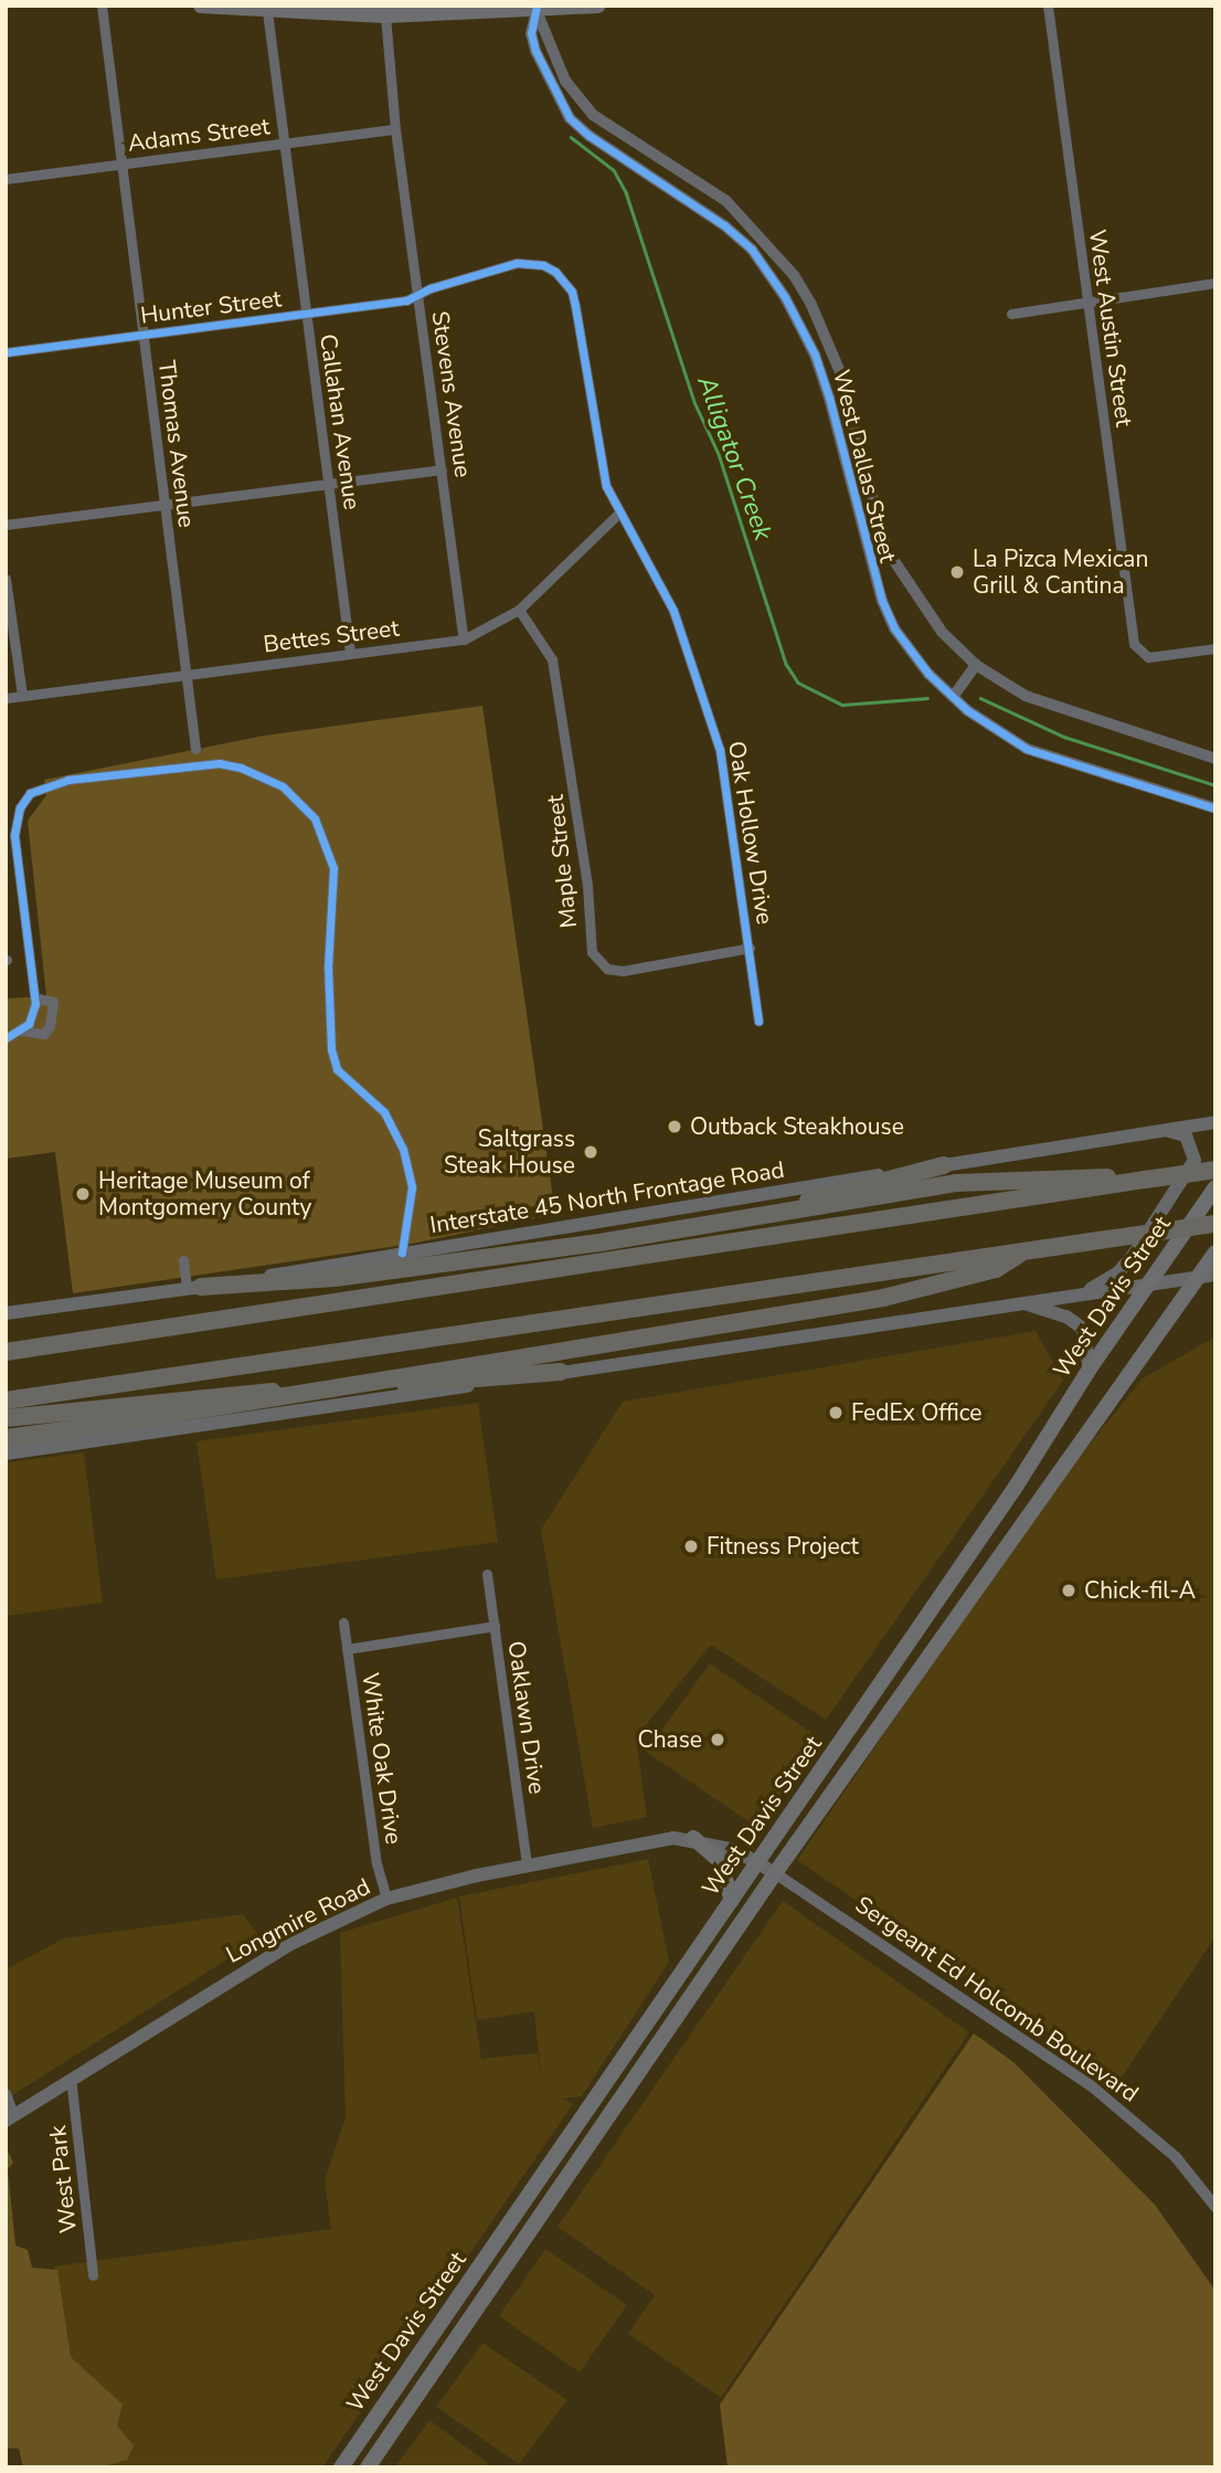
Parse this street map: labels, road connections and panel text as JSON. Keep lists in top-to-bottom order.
{
  "streets": {
    "main road": ["Interstate 45 North Frontage Road", "West Davis Street", "Longmire Road"],
    "street": [
      "Adams Street",
      "Hunter Street",
      "West Austin Street",
      "Stevens Avenue",
      "Callahan Avenue",
      "Thomas Avenue",
      "West Dallas Street",
      "Bettes Street",
      "Oak Hollow Drive",
      "Maple Street",
      "Oaklawn Drive",
      "White Oak Drive",
      "Sergeant Ed Holcomb Boulevard",
      "West Park"
    ]
  },
  "crossings": [
    ["Adams Street", "Stevens Avenue"],
    ["Adams Street", "Callahan Avenue"],
    ["Adams Street", "Thomas Avenue"],
    ["Hunter Street", "Stevens Avenue"],
    ["Hunter Street", "Callahan Avenue"],
    ["Hunter Street", "Thomas Avenue"],
    ["Hunter Street", "Oak Hollow Drive"],
    ["Stevens Avenue", "Bettes Street"],
    ["Stevens Avenue", "Oak Hollow Drive"],
    ["Callahan Avenue", "Bettes Street"],
    ["Thomas Avenue", "Bettes Street"],
    ["Bettes Street", "Oak Hollow Drive"],
    ["Bettes Street", "Maple Street"],
    ["Oak Hollow Drive", "Maple Street"],
    ["West Davis Street", "Longmire Road"],
    ["West Davis Street", "Sergeant Ed Holcomb Boulevard"],
    ["Oaklawn Drive", "Longmire Road"],
    ["White Oak Drive", "Longmire Road"],
    ["Longmire Road", "Sergeant Ed Holcomb Boulevard"],
    ["Longmire Road", "West Park"]
  ],
  "water": ["Alligator Creek"],
  "places": [
    "La Pizca Mexican Grill & Cantina",
    "Outback Steakhouse",
    "Saltgrass Steak House",
    "Heritage Museum of Montgomery County",
    "FedEx Office",
    "Fitness Project",
    "Chick-fil-A",
    "Chase"
  ]
}
